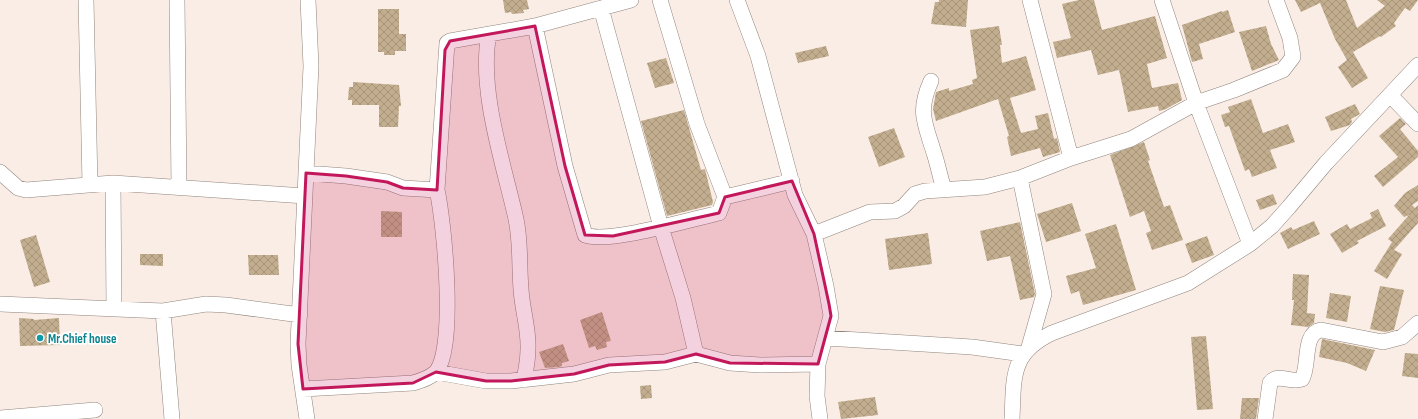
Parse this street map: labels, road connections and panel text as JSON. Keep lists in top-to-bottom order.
{
  "places": ["Mr.Chief house"]
}
